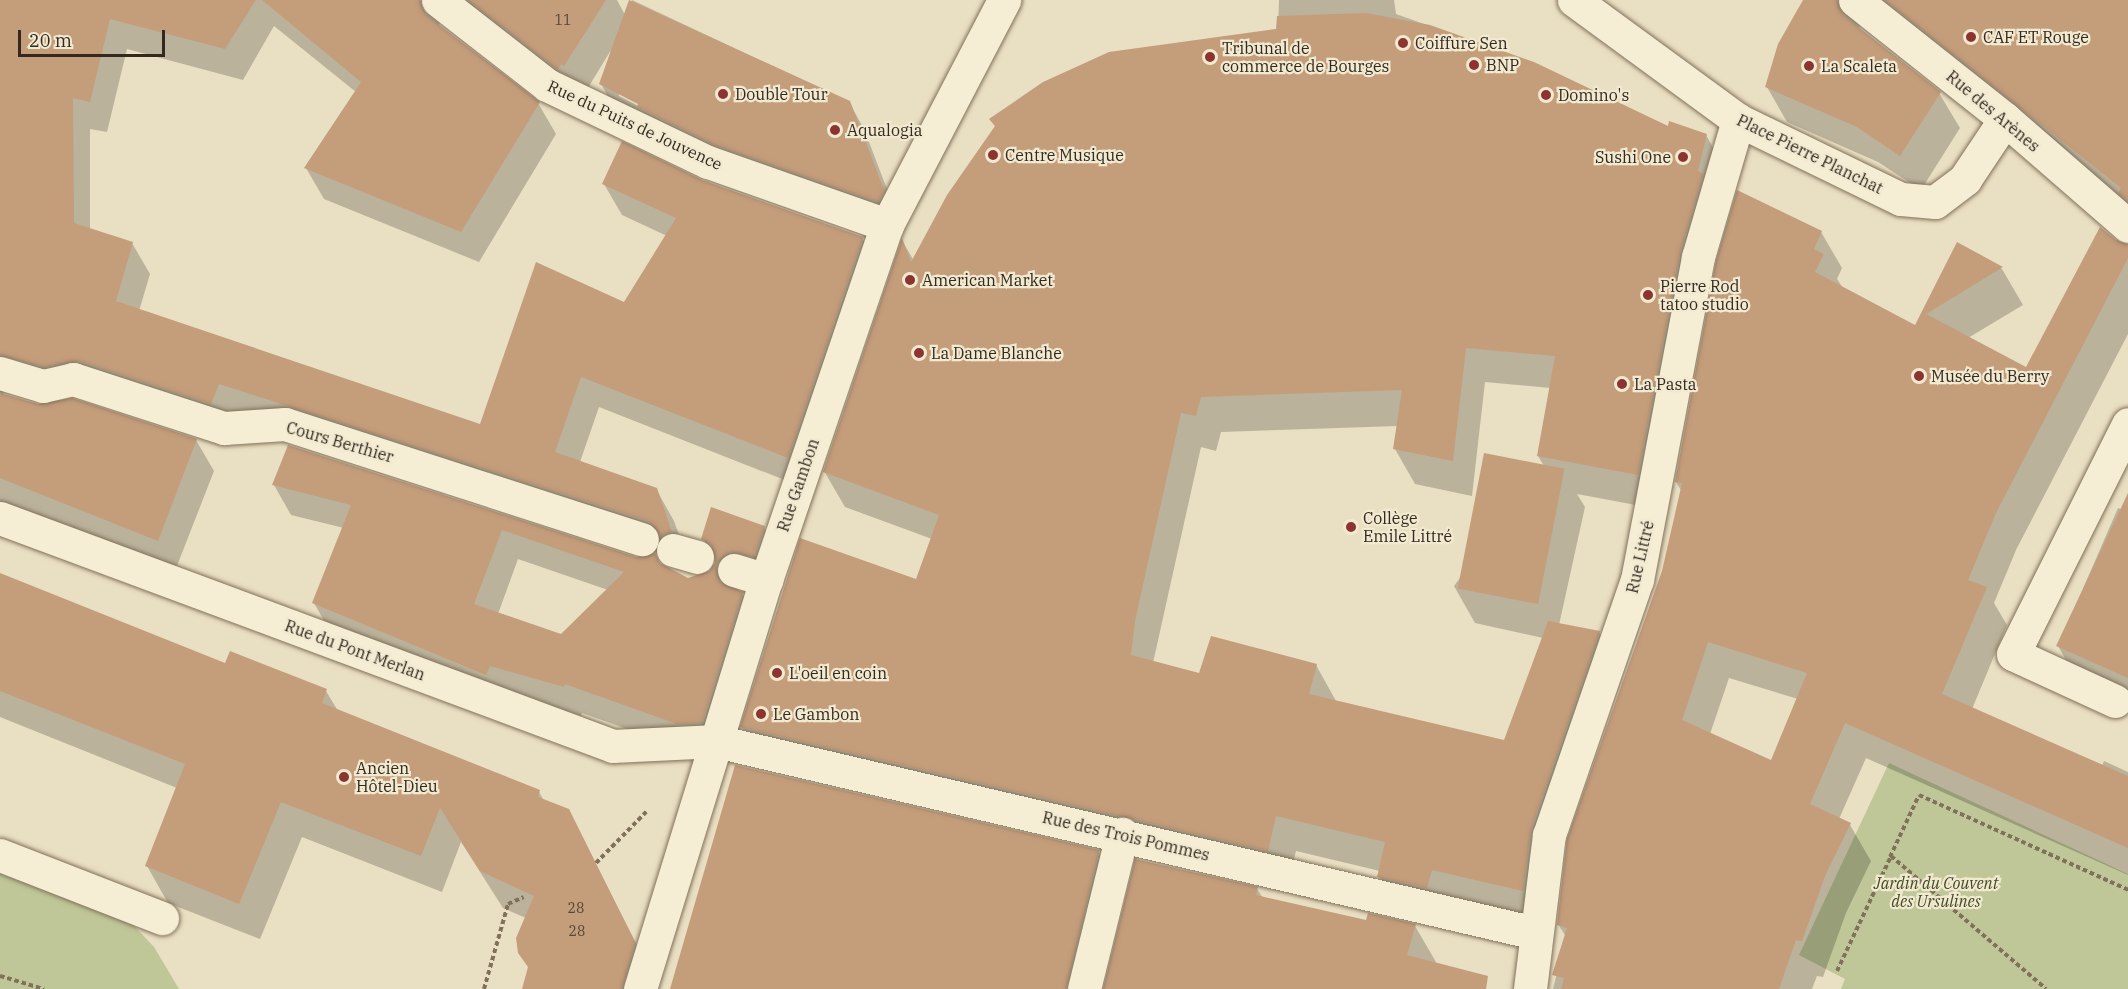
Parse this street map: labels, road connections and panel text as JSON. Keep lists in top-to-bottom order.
{
  "streets": {
    "street": [
      "Rue des Arènes",
      "Rue du Puits de Jouvence",
      "Place Pierre Planchat",
      "Cours Berthier",
      "Rue Gambon",
      "Rue Littré",
      "Rue du Pont Merlan",
      "Rue des Trois Pommes"
    ]
  },
  "crossings": [
    ["Rue des Arènes", "Place Pierre Planchat"],
    ["Rue du Puits de Jouvence", "Rue Gambon"],
    ["Place Pierre Planchat", "Rue Littré"],
    ["Rue Gambon", "Rue du Pont Merlan"],
    ["Rue Gambon", "Rue des Trois Pommes"],
    ["Rue Littré", "Rue des Trois Pommes"],
    ["Rue du Pont Merlan", "Rue des Trois Pommes"]
  ],
  "parks": ["Jardin du Couvent des Ursulines"],
  "places": [
    "CAF ET Rouge",
    "Coiffure Sen",
    "Tribunal de commerce de Bourges",
    "BNP",
    "La Scaleta",
    "Double Tour",
    "Domino's",
    "Aqualogia",
    "Centre Musique",
    "Sushi One",
    "American Market",
    "Pierre Rod tatoo studio",
    "La Dame Blanche",
    "Musée du Berry",
    "La Pasta",
    "Collège Emile Littré",
    "L'oeil en coin",
    "Le Gambon",
    "Ancien Hôtel-Dieu"
  ],
  "house_numbers": ["11", "28", "28"],
  "scale_bar": "20 m"
}
